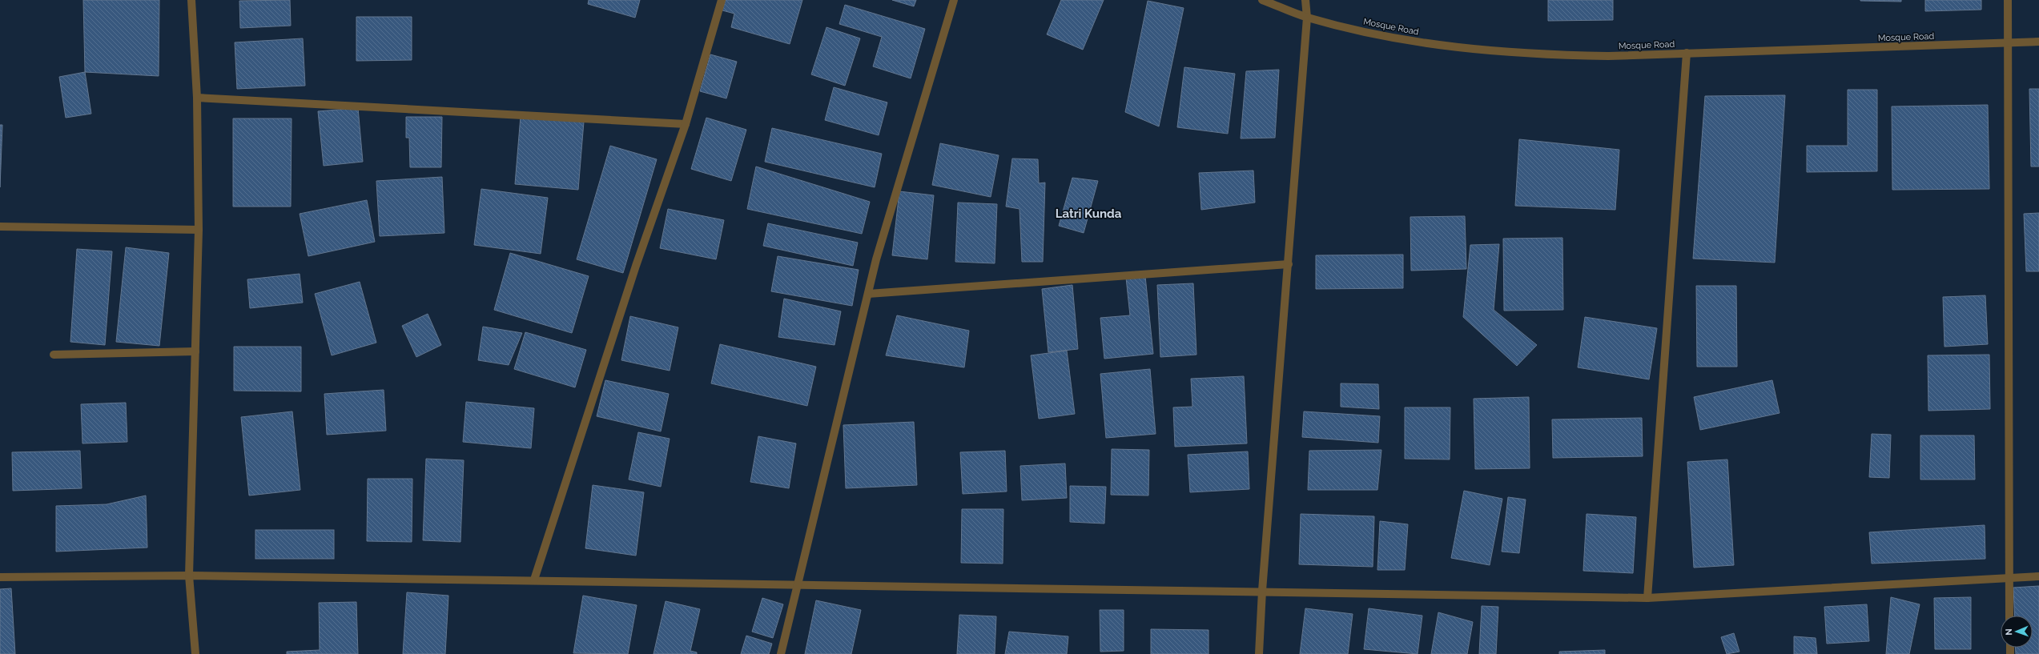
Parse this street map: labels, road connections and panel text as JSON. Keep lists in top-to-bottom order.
{
  "streets": {
    "street": ["Mosque Road"]
  },
  "districts": ["Latri Kunda"],
  "north": "left"
}
